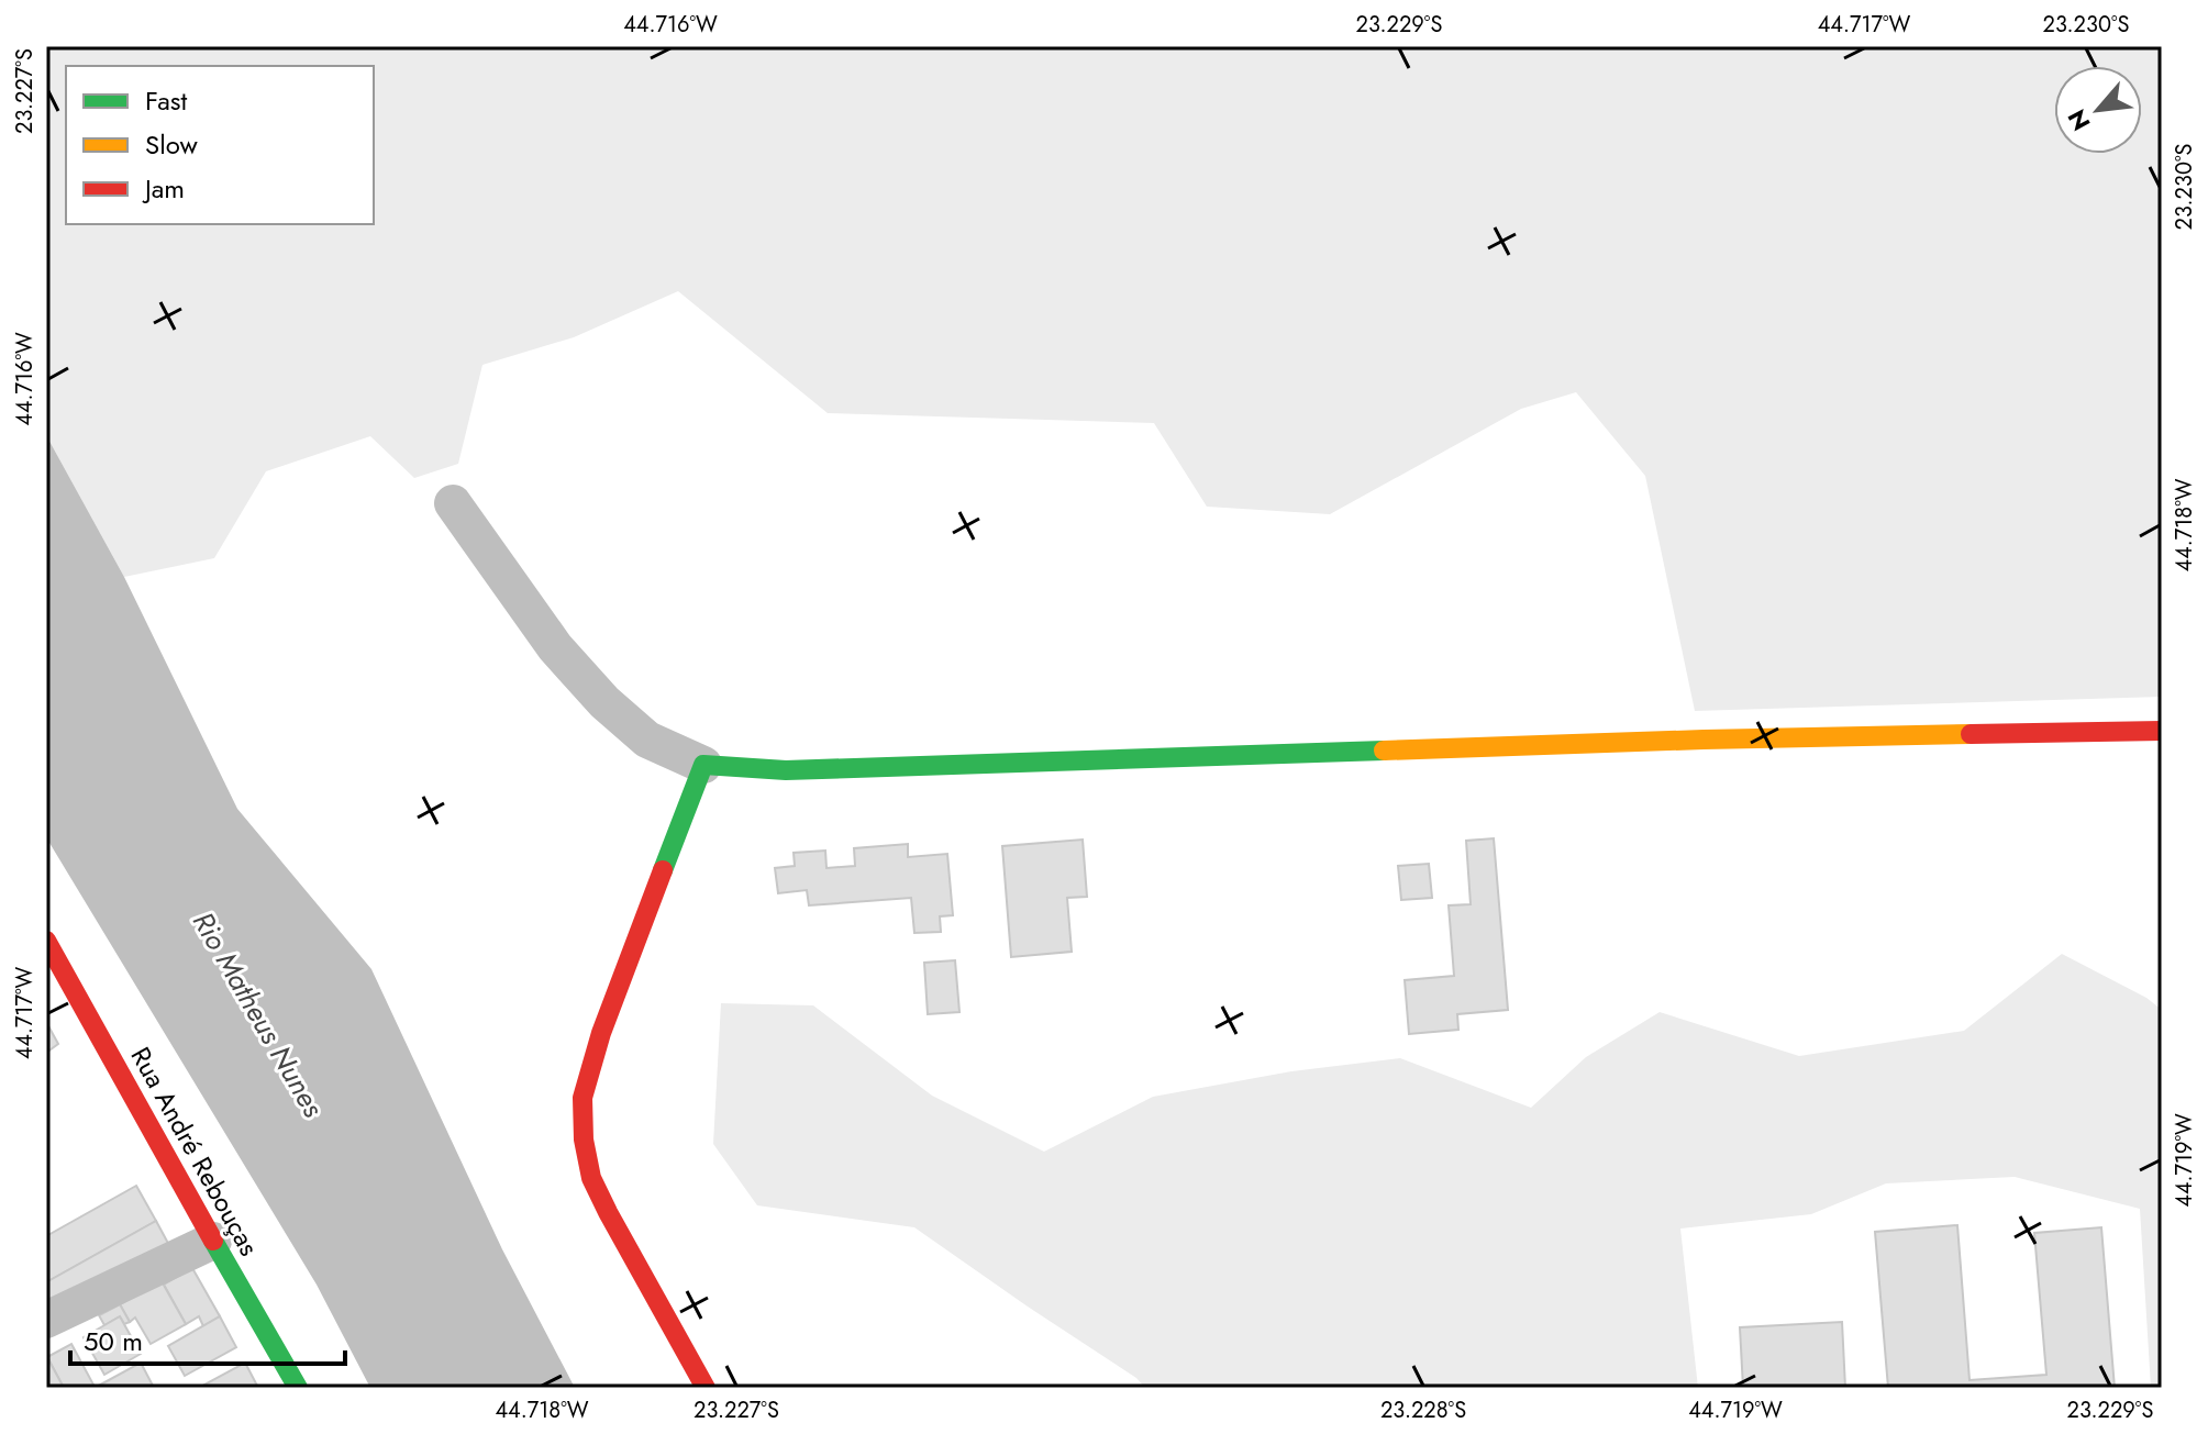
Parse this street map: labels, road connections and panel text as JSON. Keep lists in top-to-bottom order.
{
  "streets": {
    "street": ["Rua André Rebouças"]
  },
  "water": ["Rio Matheus Nunes"],
  "legend": ["Fast", "Slow", "Jam"],
  "scale_bar": "50 m",
  "north": "bottom left",
  "coordinates": [
    "44.716°W",
    "23.229°S",
    "44.717°W",
    "23.230°S",
    "23.227°S",
    "44.718°W",
    "44.719°W",
    "23.228°S"
  ]
}
